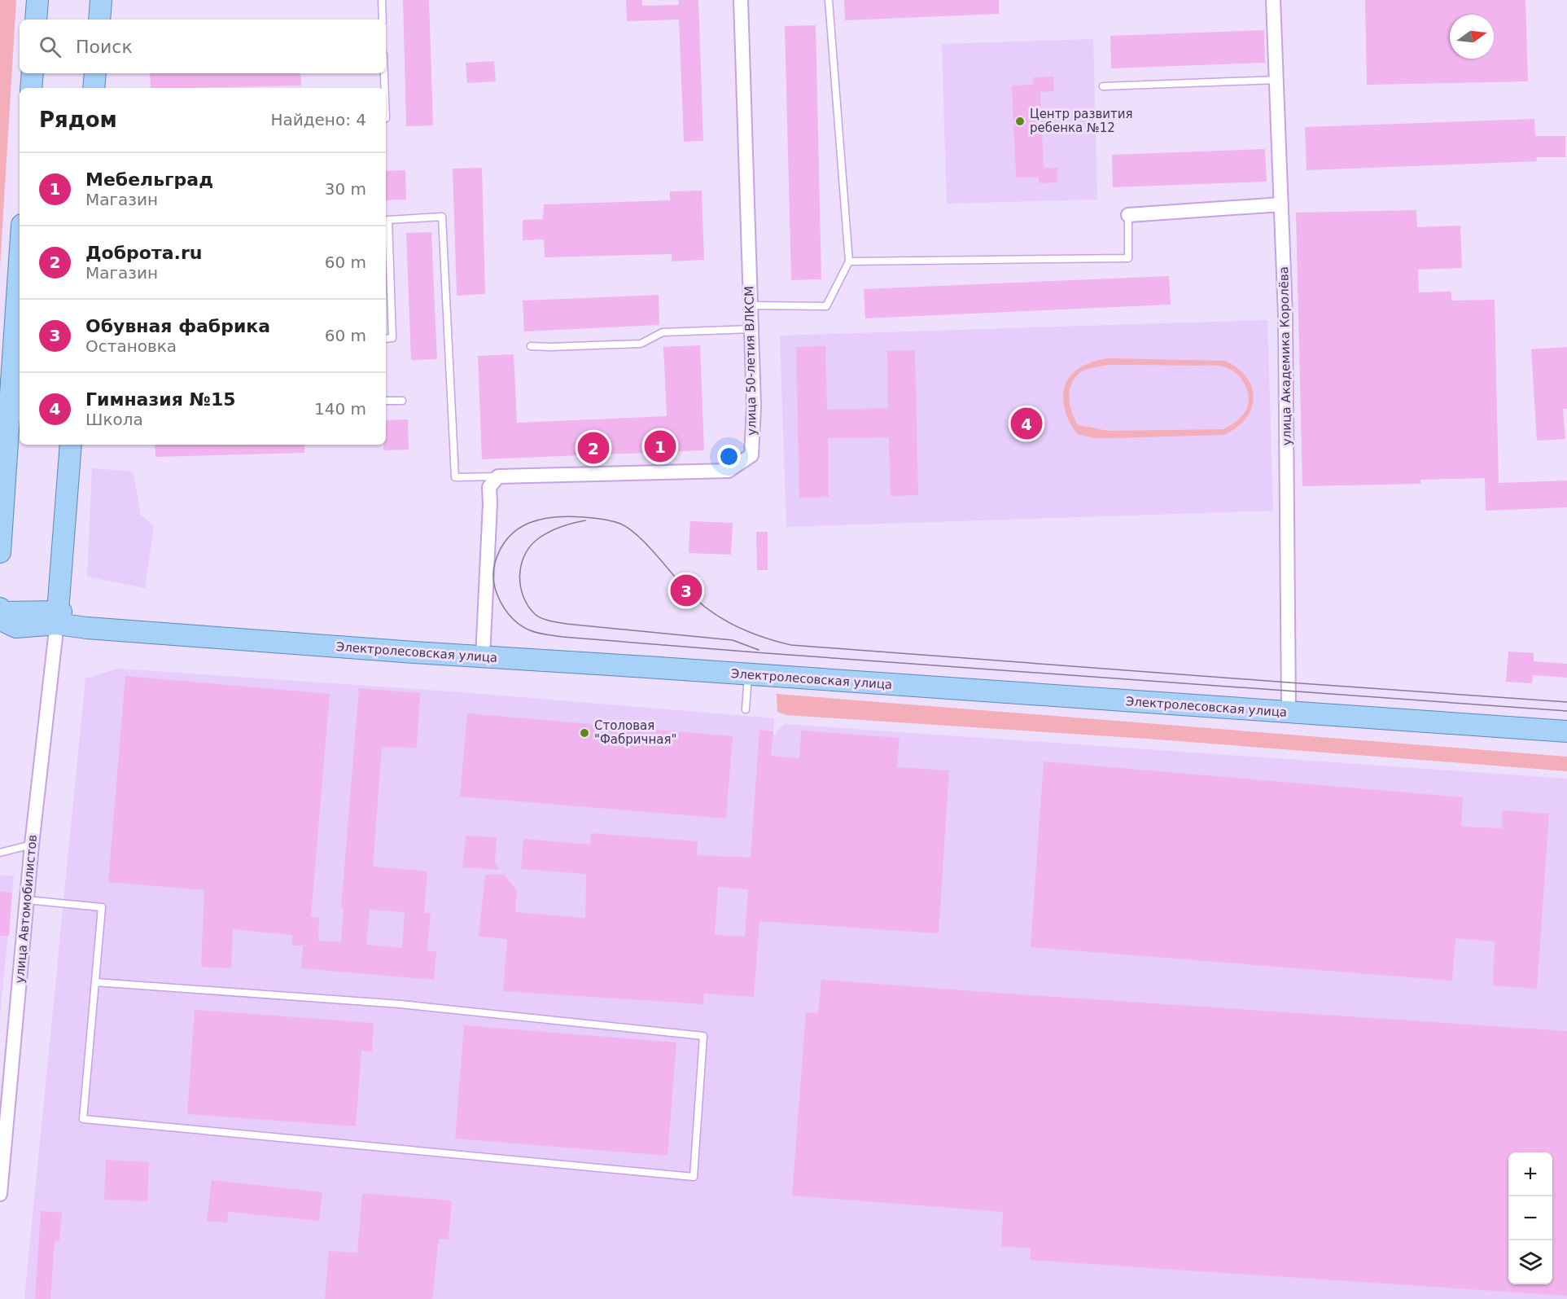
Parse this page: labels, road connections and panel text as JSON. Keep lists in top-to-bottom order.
{
  "streets": {
    "main road": ["Электролесовская улица", "улица Автомобилистов"],
    "street": ["улица Академика Королёва", "улица 50-летия ВЛКСМ"]
  },
  "crossings": [
    ["улица Академика Королёва", "Электролесовская улица"],
    ["Электролесовская улица", "улица Автомобилистов"]
  ],
  "places": ["Центр развития ребенка №12", "Столовая \"Фабричная\""],
  "north": "right",
  "page": {
    "search": "Поиск",
    "heading": ["Рядом", "Найдено: 4"],
    "list": [
      {
        "mark": "1",
        "name": "Мебельград",
        "note": "Магазин",
        "value": "30 m"
      },
      {
        "mark": "2",
        "name": "Доброта.ru",
        "note": "Магазин",
        "value": "60 m"
      },
      {
        "mark": "3",
        "name": "Обувная фабрика",
        "note": "Остановка",
        "value": "60 m"
      },
      {
        "mark": "4",
        "name": "Гимназия №15",
        "note": "Школа",
        "value": "140 m"
      }
    ],
    "pins": [
      "4",
      "1",
      "2",
      "3"
    ],
    "map_buttons": ["+", "−"]
  }
}
